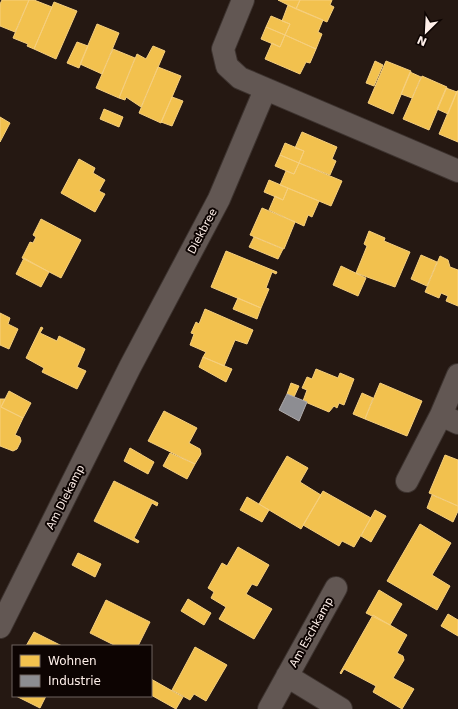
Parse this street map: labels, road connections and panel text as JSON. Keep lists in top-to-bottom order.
{
  "streets": {
    "street": ["Diekbree", "Am Diekamp", "Am Eschkamp"]
  },
  "crossings": [
    ["Diekbree", "Am Diekamp"]
  ],
  "legend": ["Wohnen", "Industrie"],
  "north": "bottom left"
}
